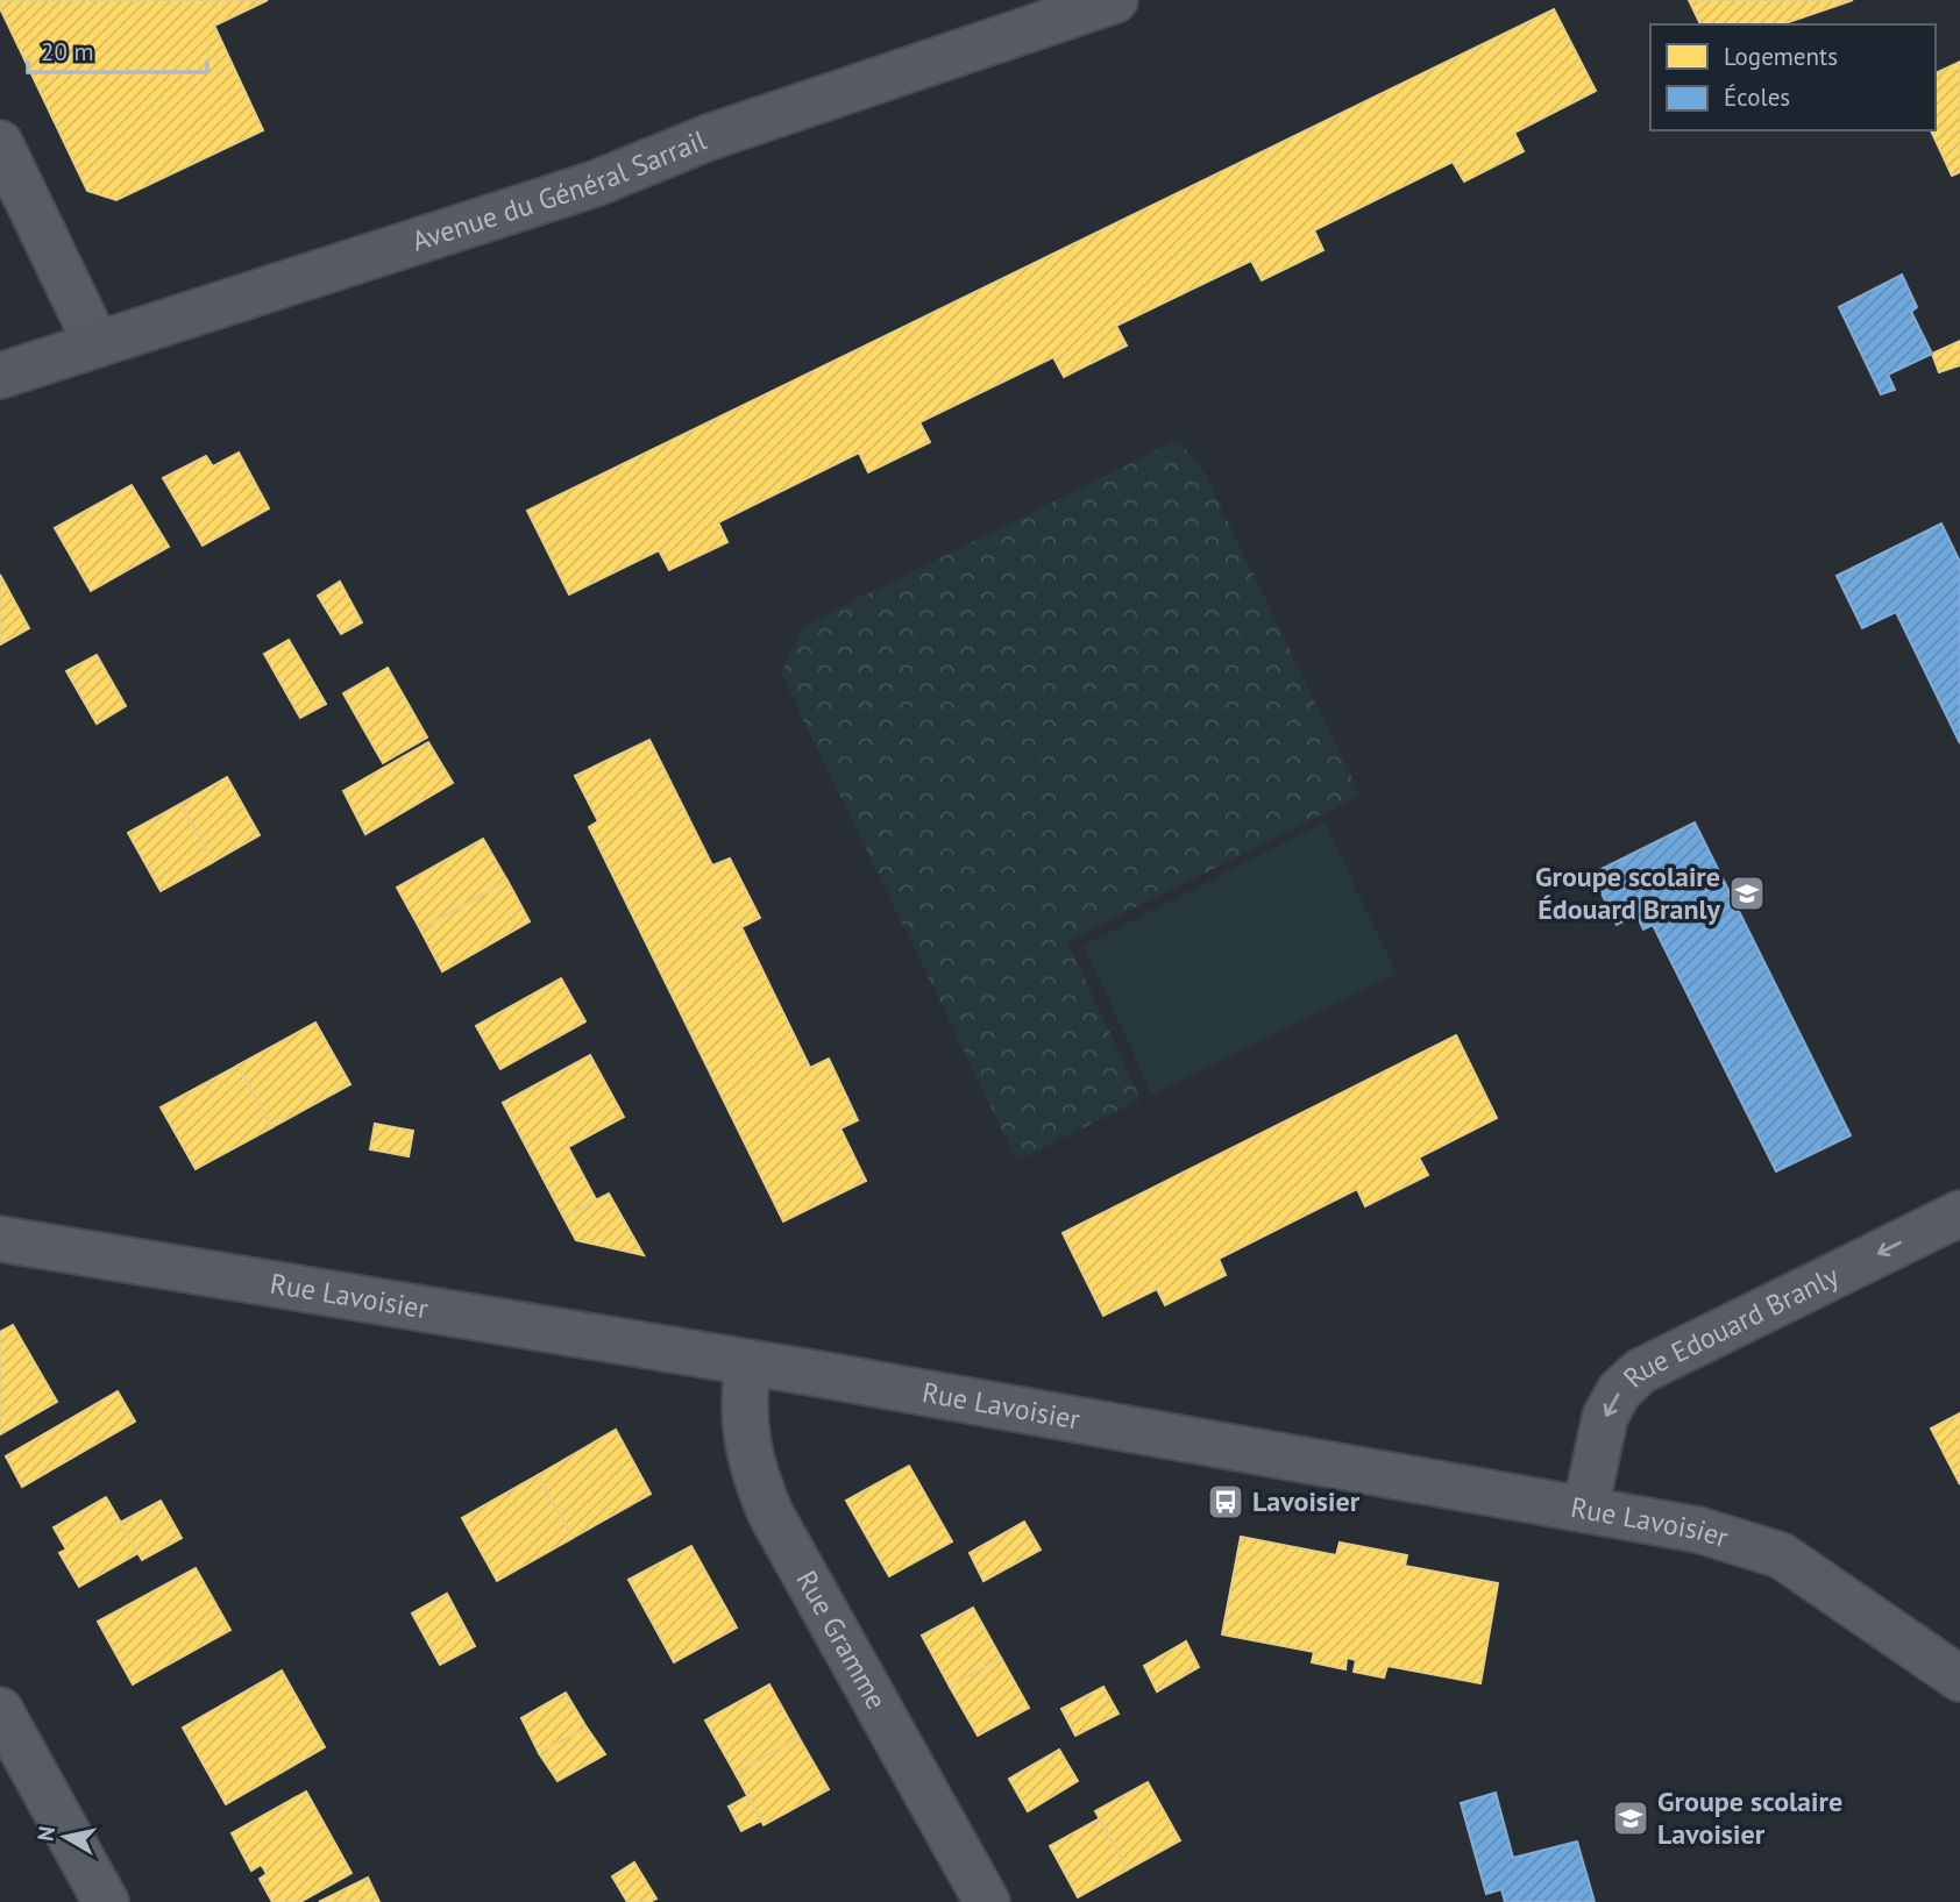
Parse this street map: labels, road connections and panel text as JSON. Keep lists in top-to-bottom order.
{
  "streets": {
    "main road": ["Avenue du Général Sarrail"],
    "street": ["Rue Lavoisier", "Rue Edouard Branly", "Rue Gramme"]
  },
  "crossings": [
    ["Rue Lavoisier", "Rue Edouard Branly"],
    ["Rue Lavoisier", "Rue Gramme"]
  ],
  "one_way": ["Rue Edouard Branly"],
  "places": {
    "school or university": ["Groupe scolaire Édouard Branly", "Groupe scolaire Lavoisier"],
    "bus stop": ["Lavoisier"]
  },
  "legend": ["Logements", "Écoles"],
  "scale_bar": "20 m",
  "north": "left"
}
